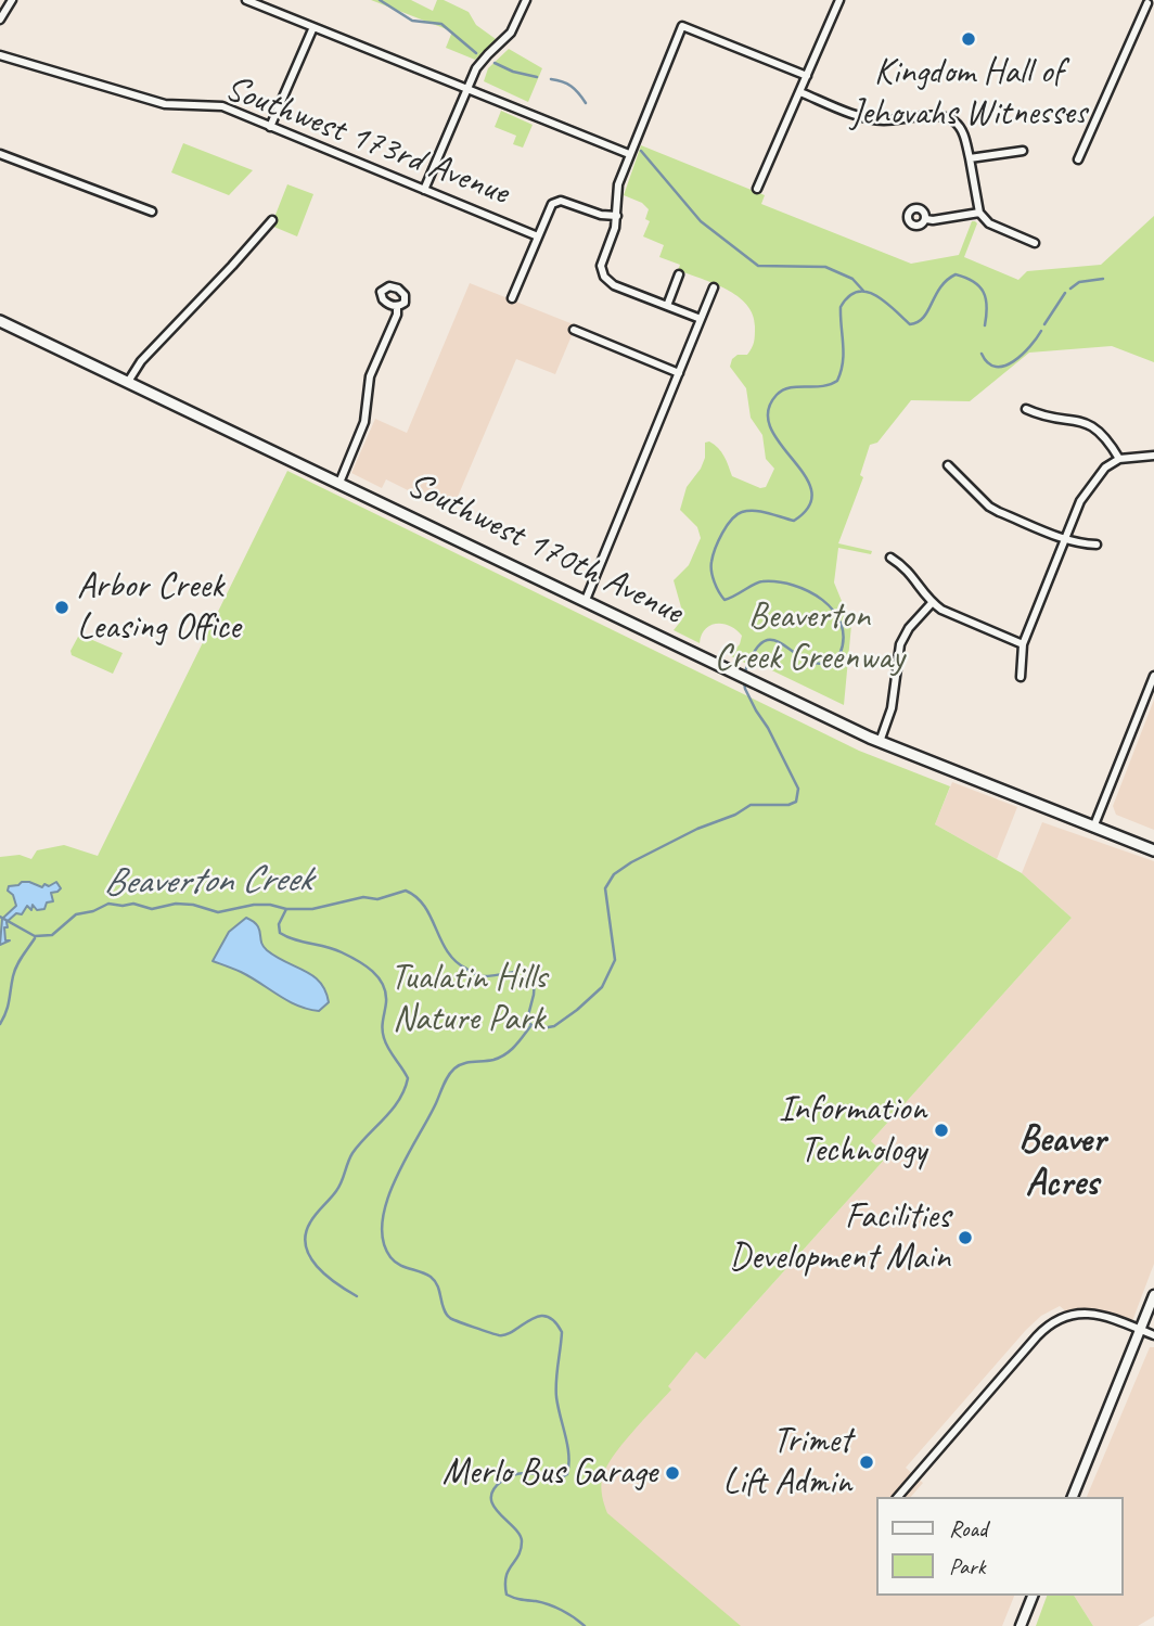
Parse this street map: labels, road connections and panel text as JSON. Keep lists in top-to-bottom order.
{
  "streets": {
    "main road": ["Southwest 170th Avenue"],
    "street": ["Southwest 173rd Avenue"]
  },
  "districts": ["Beaver Acres"],
  "water": ["Beaverton Creek"],
  "parks": ["Beaverton Creek Greenway", "Tualatin Hills Nature Park"],
  "places": [
    "Kingdom Hall of Jehovahs Witnesses",
    "Arbor Creek Leasing Office",
    "Information Technology",
    "Facilities Development Main",
    "Trimet Lift Admin",
    "Merlo Bus Garage"
  ],
  "legend": ["Road", "Park"]
}
